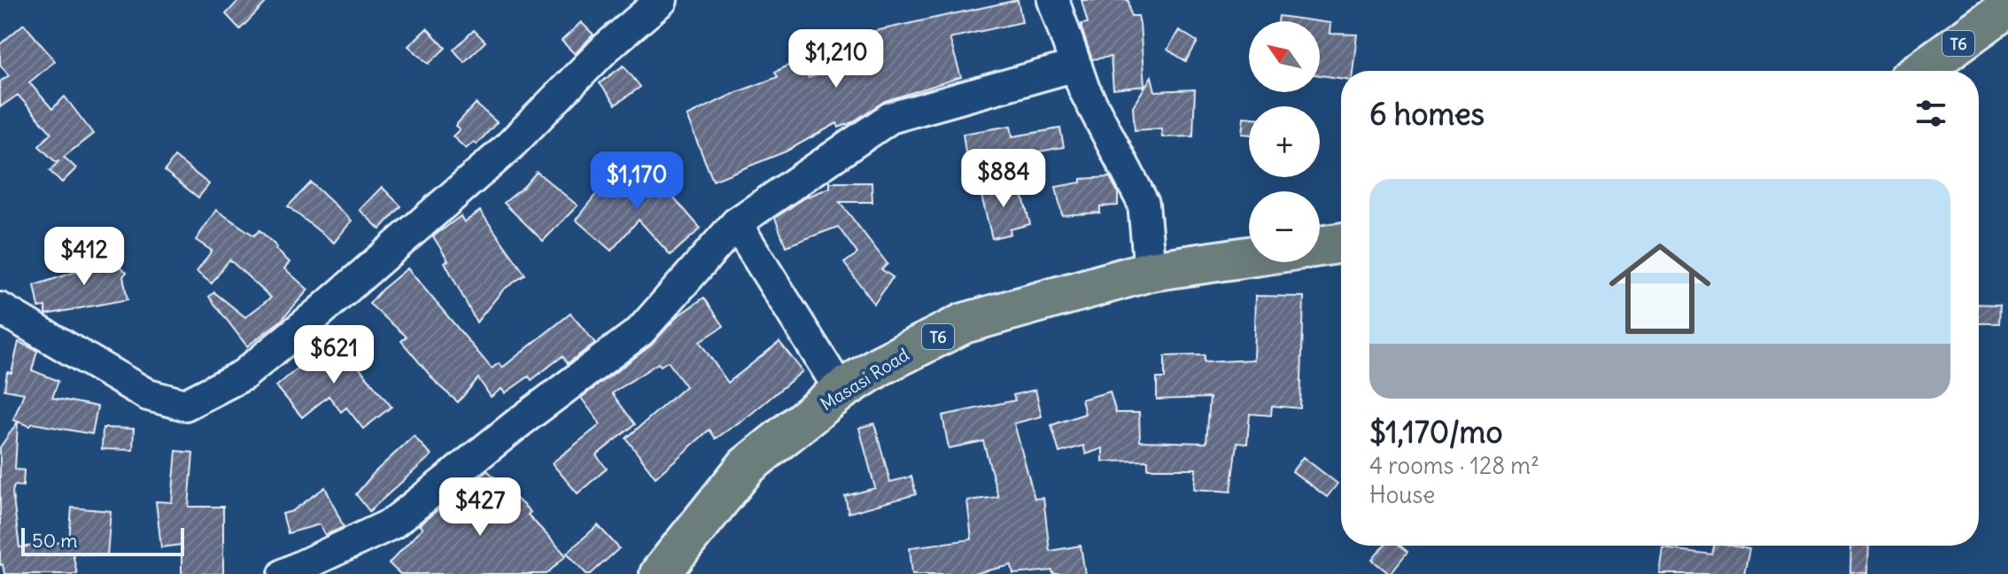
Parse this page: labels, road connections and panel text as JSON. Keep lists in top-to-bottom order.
{
  "streets": {
    "highway": ["T6", "Masasi Road"]
  },
  "scale_bar": "50 m",
  "north": "top left",
  "page": {
    "map_buttons": ["+", "−"],
    "price": [
      "$1,210",
      "$884",
      "$1,170",
      "$412",
      "$621",
      "$427"
    ],
    "heading": "6 homes",
    "list": [
      {
        "name": "$1,170/mo",
        "note": "4 rooms · 128 m² · House"
      }
    ],
    "scale": "50 m"
  }
}
